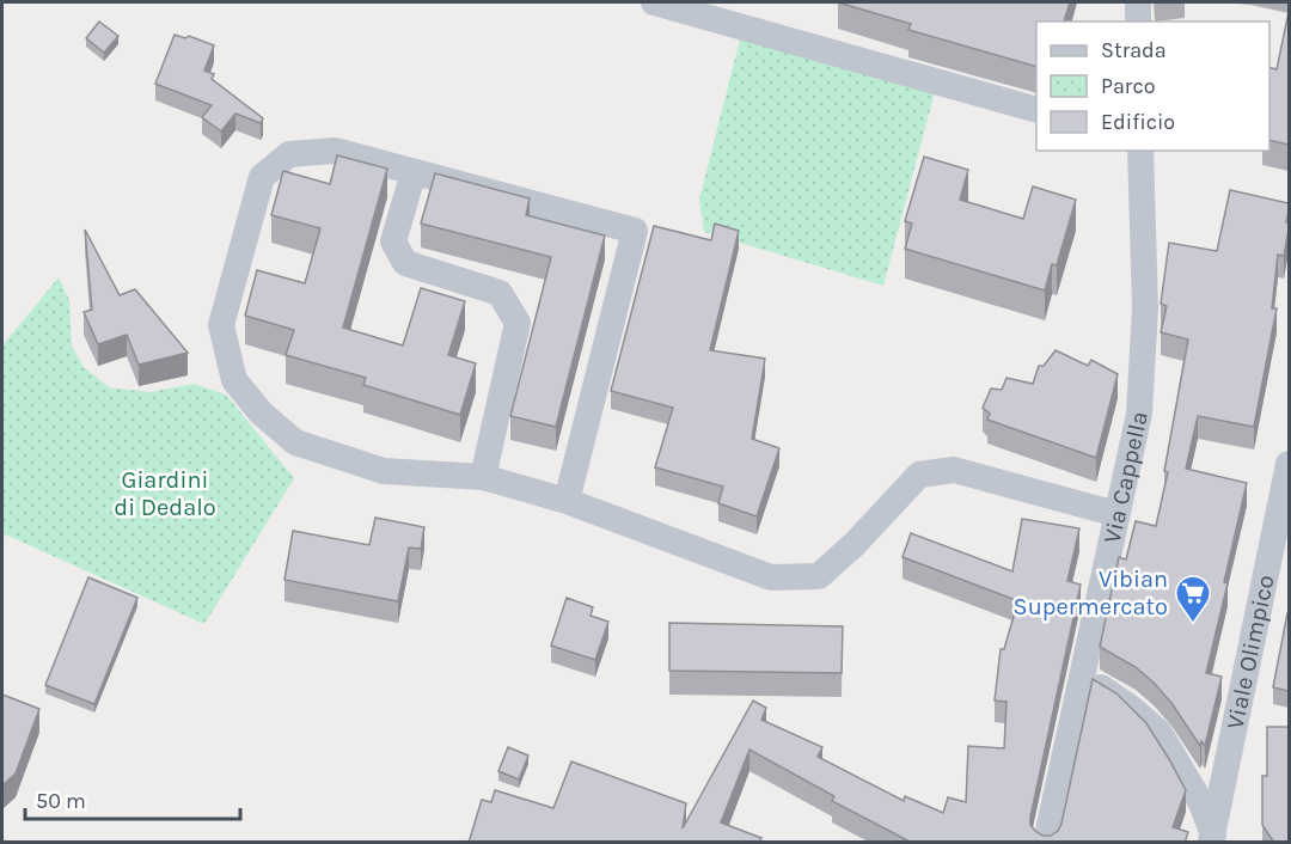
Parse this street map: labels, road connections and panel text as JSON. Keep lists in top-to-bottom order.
{
  "streets": {
    "street": ["Via Cappella", "Viale Olimpico"]
  },
  "parks": ["Giardini di Dedalo"],
  "places": {
    "supermarket": ["Vibian Supermercato"]
  },
  "legend": ["Strada", "Parco", "Edificio"],
  "scale_bar": "50 m"
}
